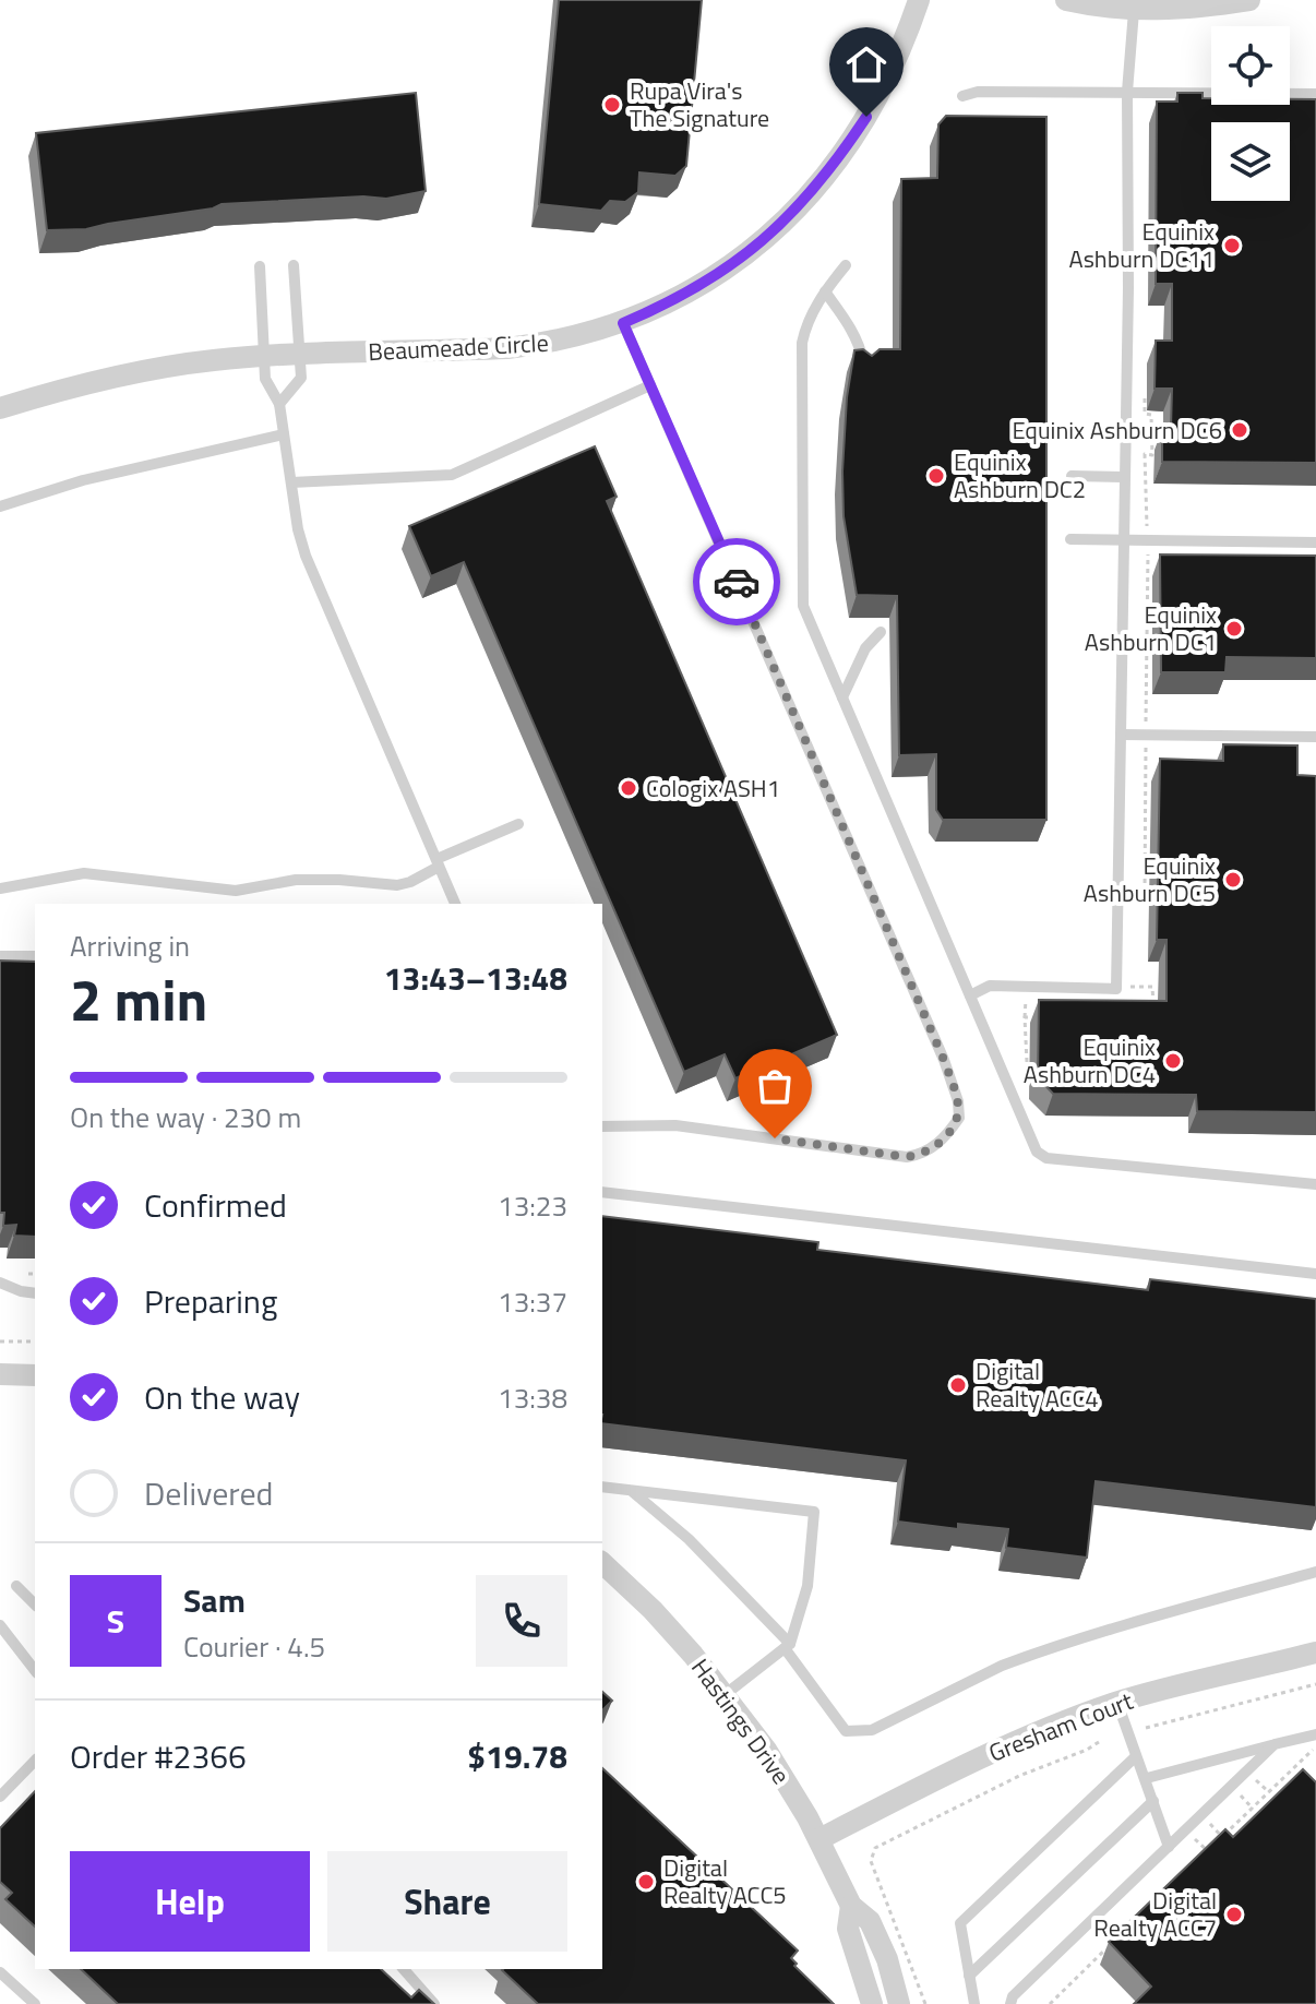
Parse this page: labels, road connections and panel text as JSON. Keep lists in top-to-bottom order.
{
  "streets": {
    "street": ["Beaumeade Circle", "Hastings Drive", "Gresham Court"]
  },
  "crossings": [
    ["Hastings Drive", "Gresham Court"]
  ],
  "places": [
    "Rupa Vira's The Signature",
    "Equinix Ashburn DC11",
    "Equinix Ashburn DC6",
    "Equinix Ashburn DC2",
    "Equinix Ashburn DC1",
    "Cologix ASH1",
    "Equinix Ashburn DC5",
    "Equinix Ashburn DC4",
    "Digital Realty ACC4",
    "Digital Realty ACC5",
    "Digital Realty ACC7"
  ],
  "page": {
    "heading": ["2 min", "Arriving in", "13:43–13:48"],
    "panel": [
      "Sam",
      "Courier · 4.5",
      "Order #2366",
      "$19.78"
    ],
    "bar": "On the way · 230 m",
    "list": [
      ["Confirmed", "13:23"],
      ["Preparing", "13:37"],
      ["On the way", "13:38"],
      "Delivered"
    ],
    "round": "S",
    "buttons": ["Help", "Share"]
  }
}
